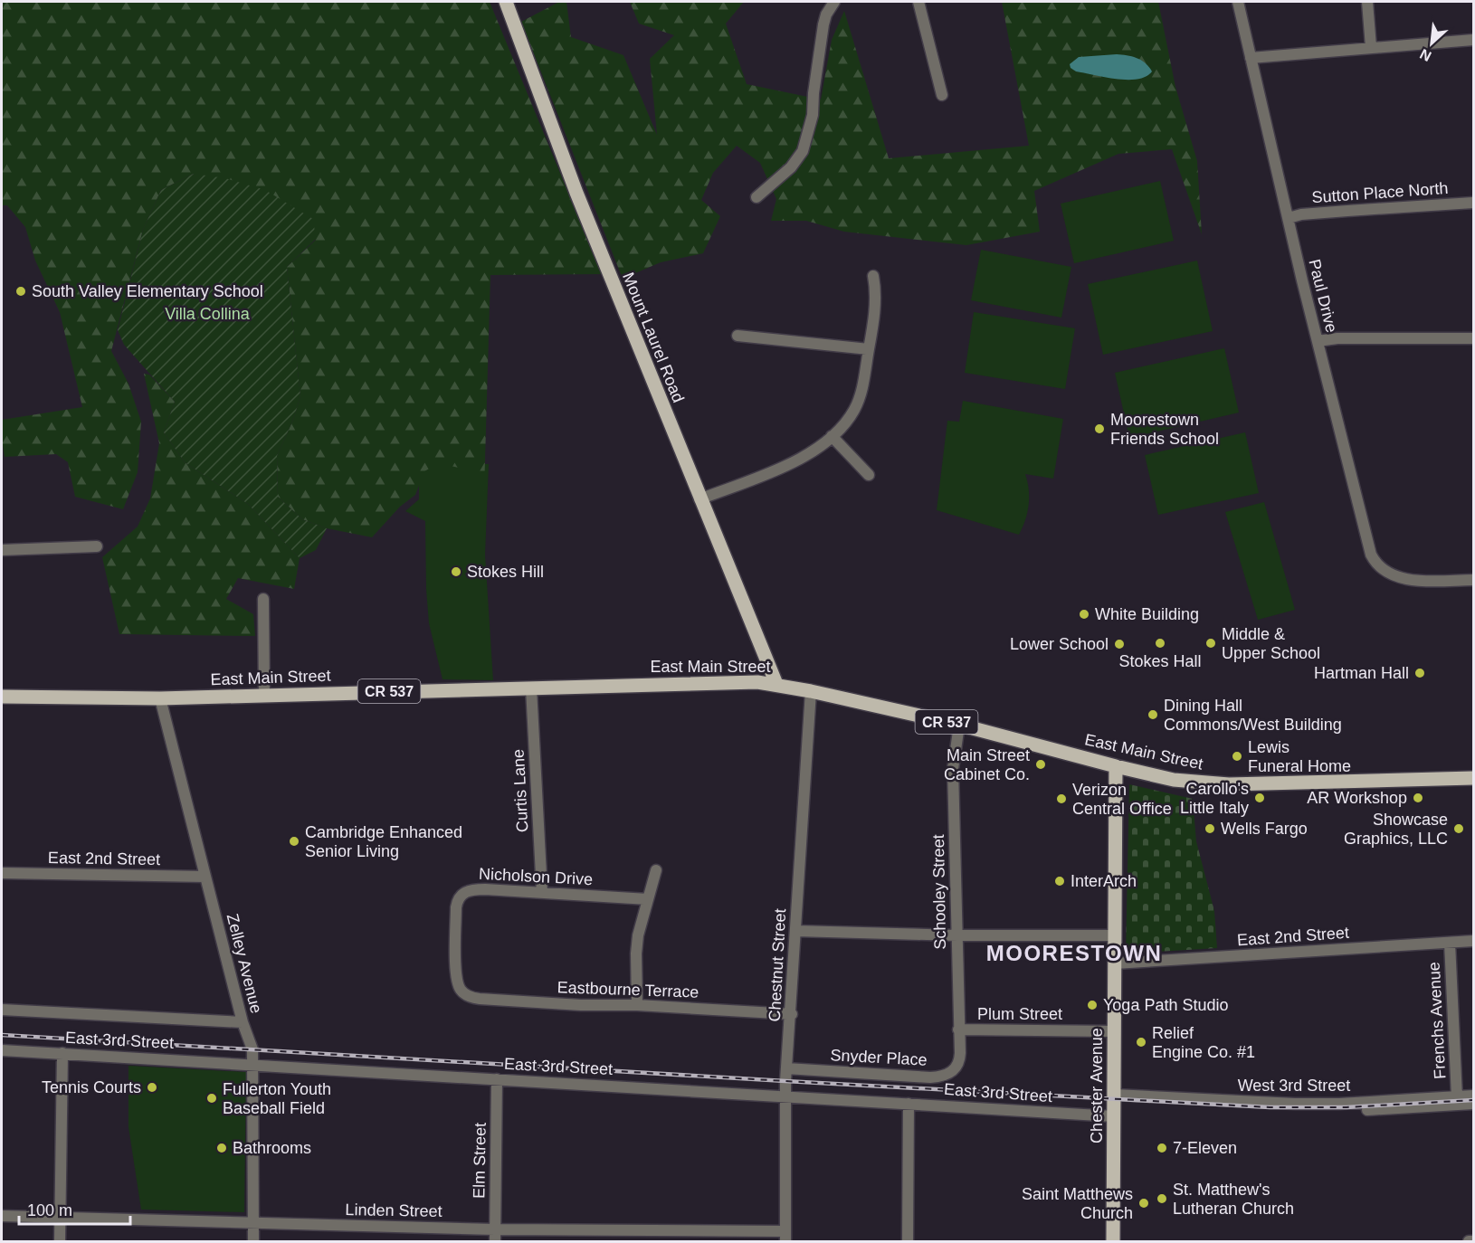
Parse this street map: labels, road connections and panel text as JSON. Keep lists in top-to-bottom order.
{
  "streets": {
    "main road": [
      "Mount Laurel Road",
      "East Main Street",
      "CR 537",
      "Chester Avenue"
    ],
    "street": [
      "Sutton Place North",
      "Paul Drive",
      "Curtis Lane",
      "East 2nd Street",
      "Nicholson Drive",
      "Schooley Street",
      "Zelley Avenue",
      "Chestnut Street",
      "Eastbourne Terrace",
      "Plum Street",
      "Frenchs Avenue",
      "East 3rd Street",
      "Snyder Place",
      "West 3rd Street",
      "Elm Street",
      "Linden Street"
    ]
  },
  "crossings": [
    ["Sutton Place North", "Paul Drive"],
    ["Mount Laurel Road", "East Main Street"],
    ["East Main Street", "Curtis Lane"],
    ["East Main Street", "Schooley Street"],
    ["East Main Street", "Zelley Avenue"],
    ["East Main Street", "Chestnut Street"],
    ["East Main Street", "Chester Avenue"],
    ["Curtis Lane", "Nicholson Drive"],
    ["East 2nd Street", "Zelley Avenue"],
    ["East 2nd Street", "Frenchs Avenue"],
    ["East 2nd Street", "Chester Avenue"],
    ["Nicholson Drive", "Eastbourne Terrace"],
    ["Schooley Street", "Plum Street"],
    ["Schooley Street", "Snyder Place"],
    ["Zelley Avenue", "East 3rd Street"],
    ["Zelley Avenue", "Linden Street"],
    ["Chestnut Street", "Eastbourne Terrace"],
    ["Chestnut Street", "East 3rd Street"],
    ["Chestnut Street", "Snyder Place"],
    ["Chestnut Street", "Linden Street"],
    ["Plum Street", "Chester Avenue"],
    ["Frenchs Avenue", "West 3rd Street"],
    ["East 3rd Street", "Chester Avenue"],
    ["East 3rd Street", "Elm Street"],
    ["Chester Avenue", "West 3rd Street"],
    ["Elm Street", "Linden Street"]
  ],
  "districts": ["MOORESTOWN"],
  "parks": ["Villa Collina"],
  "places": [
    "South Valley Elementary School",
    "Moorestown Friends School",
    "Stokes Hill",
    "White Building",
    "Stokes Hall",
    "Middle & Upper School",
    "Lower School",
    "Hartman Hall",
    "Dining Hall Commons/West Building",
    "Lewis Funeral Home",
    "Main Street Cabinet Co.",
    "Carollo's Little Italy",
    "AR Workshop",
    "Verizon Central Office",
    "Wells Fargo",
    "Showcase Graphics, LLC",
    "Cambridge Enhanced Senior Living",
    "InterArch",
    "Yoga Path Studio",
    "Relief Engine Co. #1",
    "Tennis Courts",
    "Fullerton Youth Baseball Field",
    "Bathrooms",
    "7-Eleven",
    "St. Matthew's Lutheran Church",
    "Saint Matthews Church"
  ],
  "scale_bar": "100 m",
  "north": "bottom left"
}
